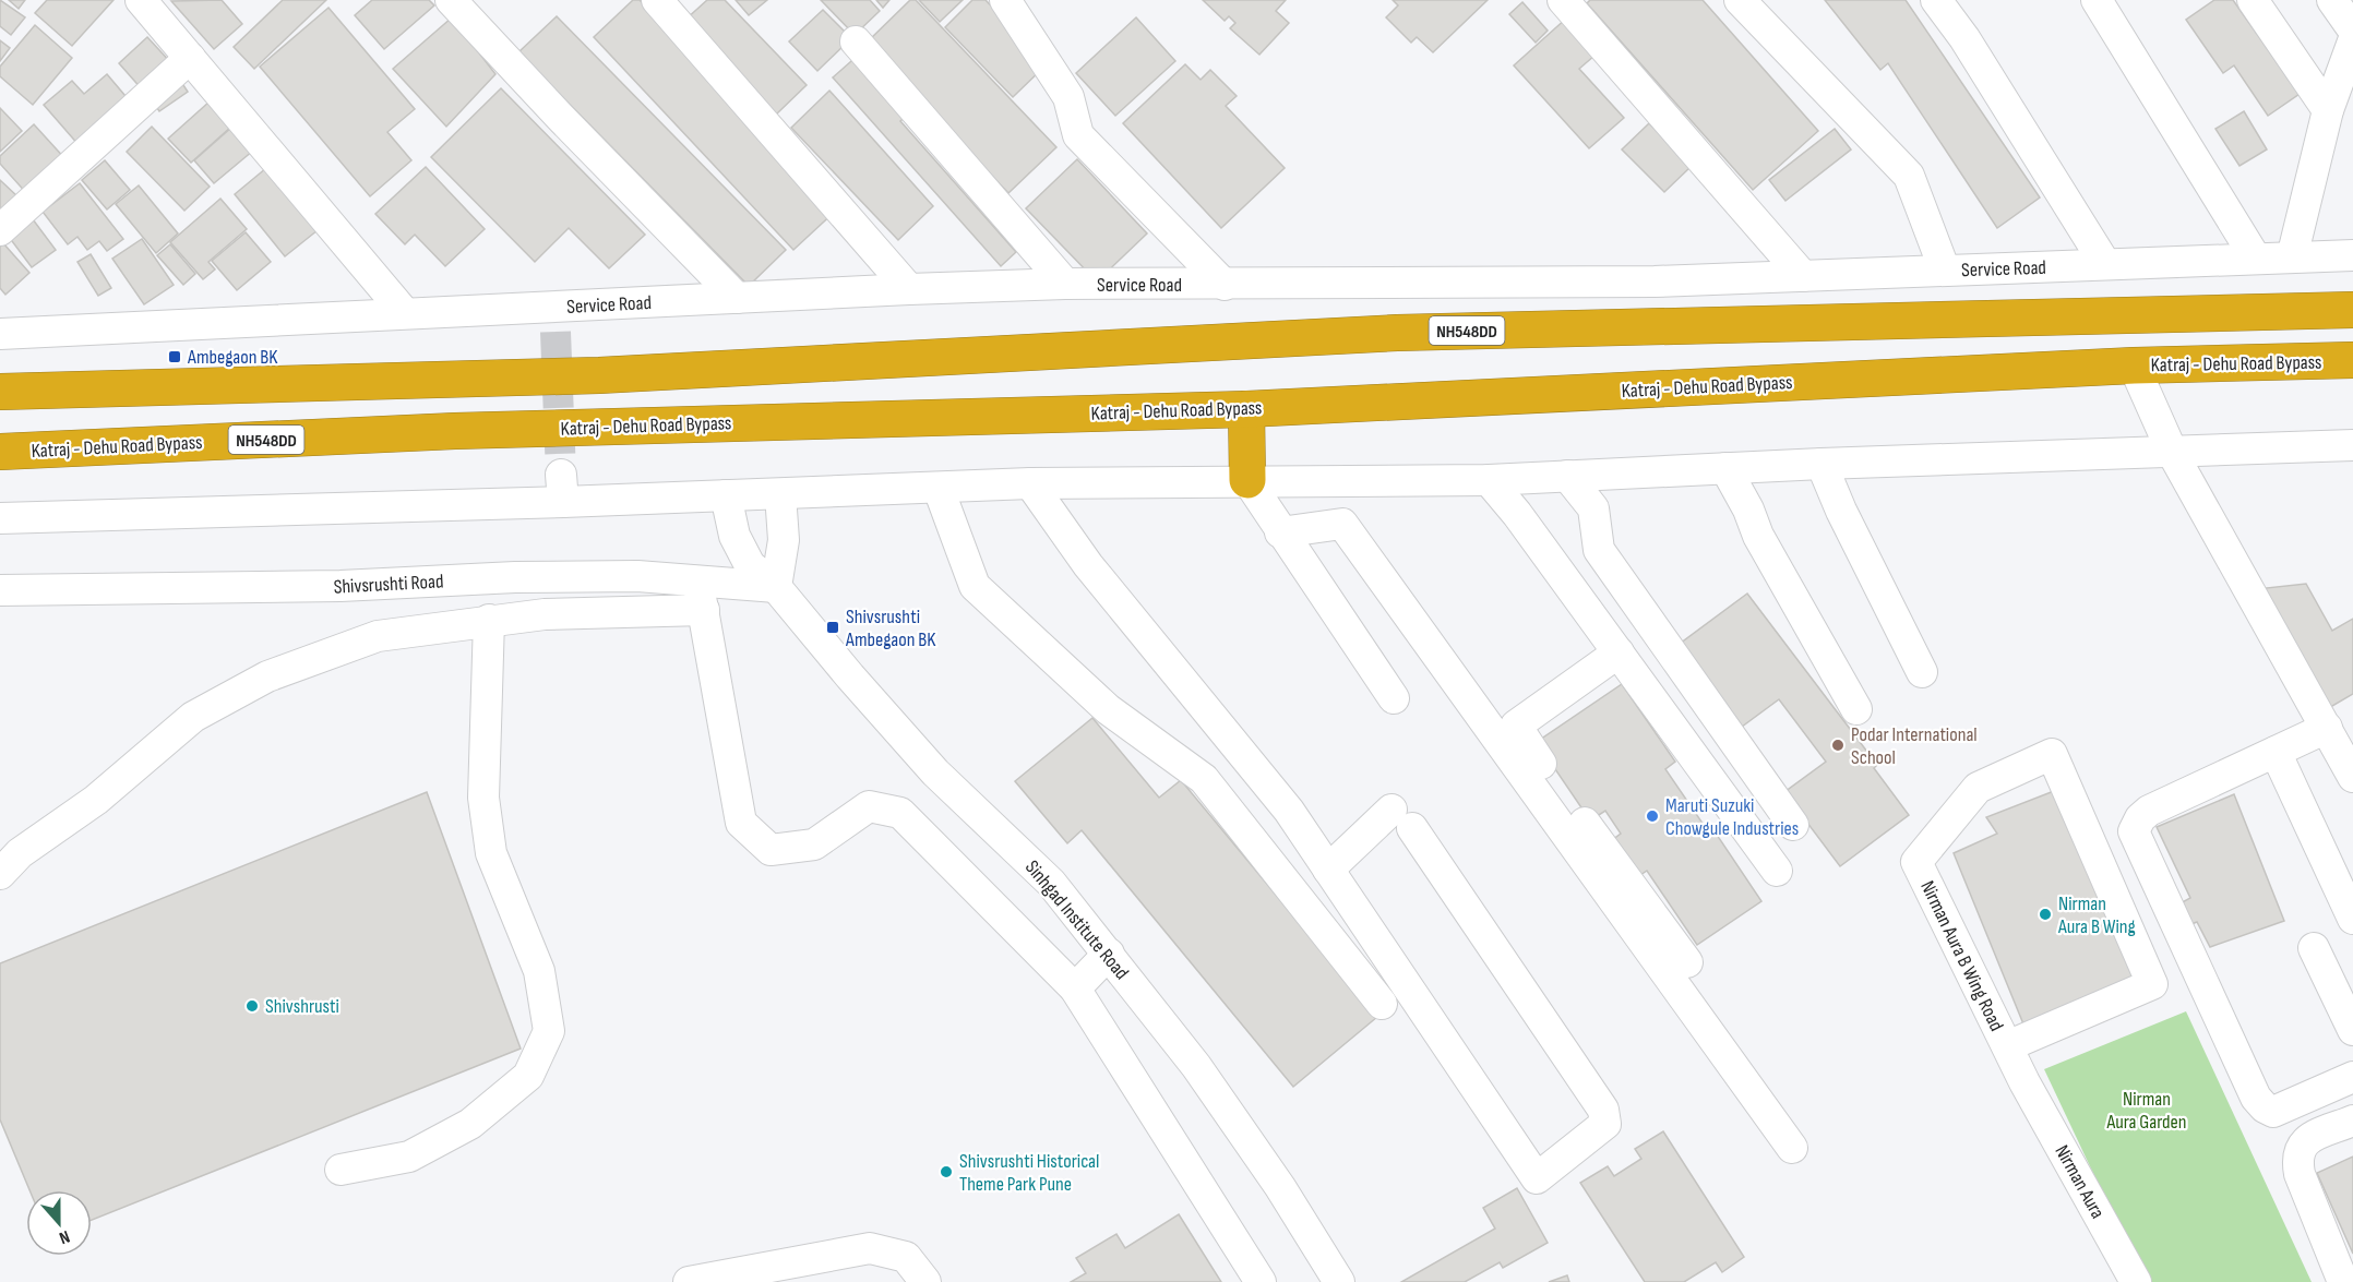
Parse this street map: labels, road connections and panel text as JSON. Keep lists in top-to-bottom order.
{
  "streets": {
    "highway": ["NH548DD", "Katraj - Dehu Road Bypass"],
    "street": [
      "Service Road",
      "Shivsrushti Road",
      "Sinhgad Institute Road",
      "Nirman Aura B Wing Road",
      "Nirman Aura"
    ]
  },
  "crossings": [
    ["Shivsrushti Road", "Sinhgad Institute Road"],
    ["Nirman Aura B Wing Road", "Nirman Aura"]
  ],
  "parks": ["Nirman Aura Garden"],
  "places": {
    "transit": ["Ambegaon BK", "Shivsrushti Ambegaon BK"],
    "other": [
      "Podar International School",
      "Maruti Suzuki Chowgule Industries",
      "Nirman Aura B Wing",
      "Shivshrusti",
      "Shivsrushti Historical Theme Park Pune"
    ]
  },
  "north": "bottom"
}
